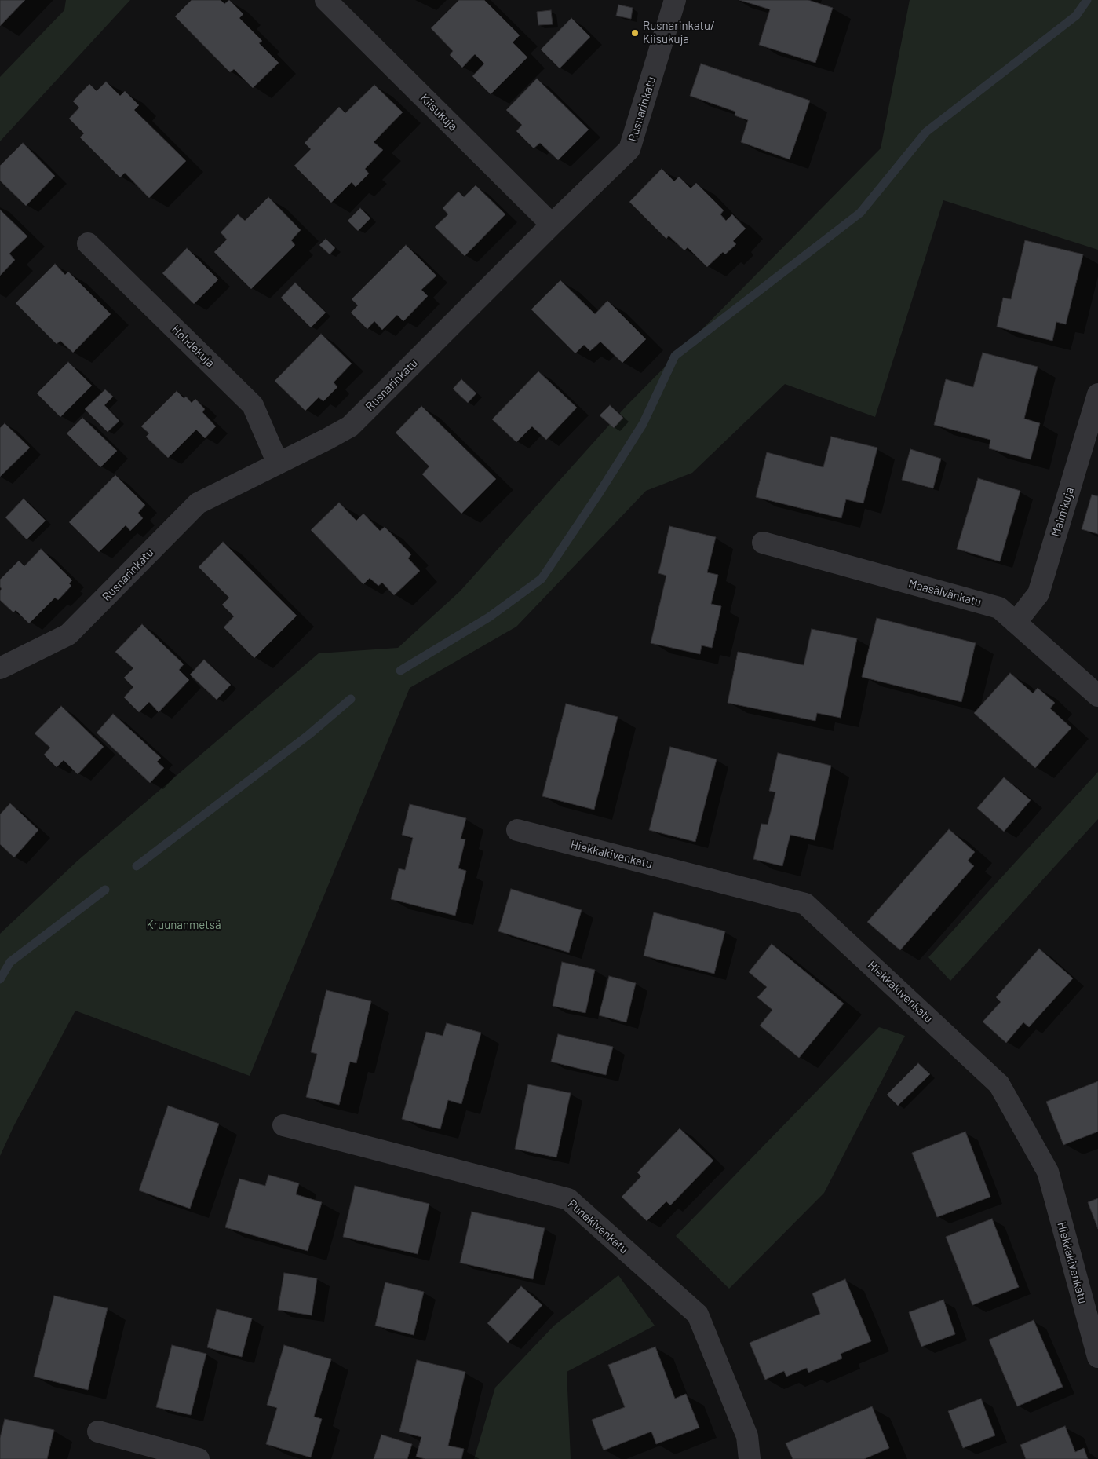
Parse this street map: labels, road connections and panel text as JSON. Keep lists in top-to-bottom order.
{
  "streets": {
    "street": [
      "Rusnarinkatu",
      "Kiisukuja",
      "Hohdekuja",
      "Malmikuja",
      "Maasälvänkatu",
      "Hiekkakivenkatu",
      "Punakivenkatu"
    ]
  },
  "crossings": [
    ["Rusnarinkatu", "Kiisukuja"],
    ["Rusnarinkatu", "Hohdekuja"],
    ["Malmikuja", "Maasälvänkatu"]
  ],
  "parks": ["Kruunanmetsä"],
  "places": ["Rusnarinkatu/ Kiisukuja"]
}
